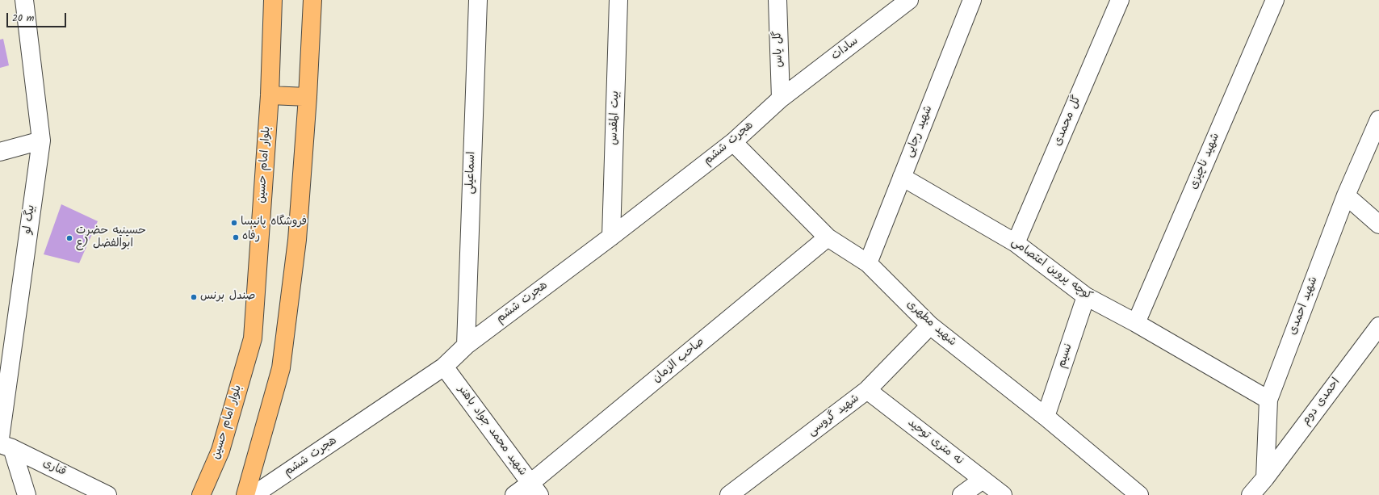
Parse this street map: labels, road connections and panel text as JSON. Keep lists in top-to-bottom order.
{
  "streets": {
    "main road": ["بلوار امام حسین"],
    "street": [
      "گل یاس",
      "سادات",
      "بیت المقدس",
      "گل محمدی",
      "شهید رجایی",
      "هجرت ششم",
      "شهید ناچیزی",
      "اسماعیلی",
      "بیگ لو",
      "کوچه پروین اعتصامی",
      "شهید احمدی",
      "شهید مطهری",
      "نسیم",
      "صاحب الزمان",
      "احمدی دوم",
      "شهید گروسی",
      "شهید محمد جواد باهنر",
      "نه متری توحید",
      "قناری"
    ]
  },
  "crossings": [
    ["گل یاس", "سادات"],
    ["گل یاس", "هجرت ششم"],
    ["سادات", "هجرت ششم"],
    ["بیت المقدس", "هجرت ششم"],
    ["گل محمدی", "کوچه پروین اعتصامی"],
    ["شهید رجایی", "کوچه پروین اعتصامی"],
    ["شهید رجایی", "شهید مطهری"],
    ["هجرت ششم", "اسماعیلی"],
    ["هجرت ششم", "شهید مطهری"],
    ["هجرت ششم", "شهید محمد جواد باهنر"],
    ["شهید ناچیزی", "کوچه پروین اعتصامی"],
    ["بیگ لو", "قناری"],
    ["کوچه پروین اعتصامی", "شهید احمدی"],
    ["کوچه پروین اعتصامی", "نسیم"],
    ["شهید احمدی", "احمدی دوم"],
    ["شهید مطهری", "نسیم"],
    ["شهید مطهری", "صاحب الزمان"],
    ["شهید مطهری", "شهید گروسی"],
    ["صاحب الزمان", "شهید محمد جواد باهنر"],
    ["شهید گروسی", "نه متری توحید"]
  ],
  "places": [
    "فروشگاه پانیسا",
    "رفاه",
    "حسینیه حضرت ابوالفضل (ع",
    "صندل برنس"
  ],
  "scale_bar": "20 m"
}
